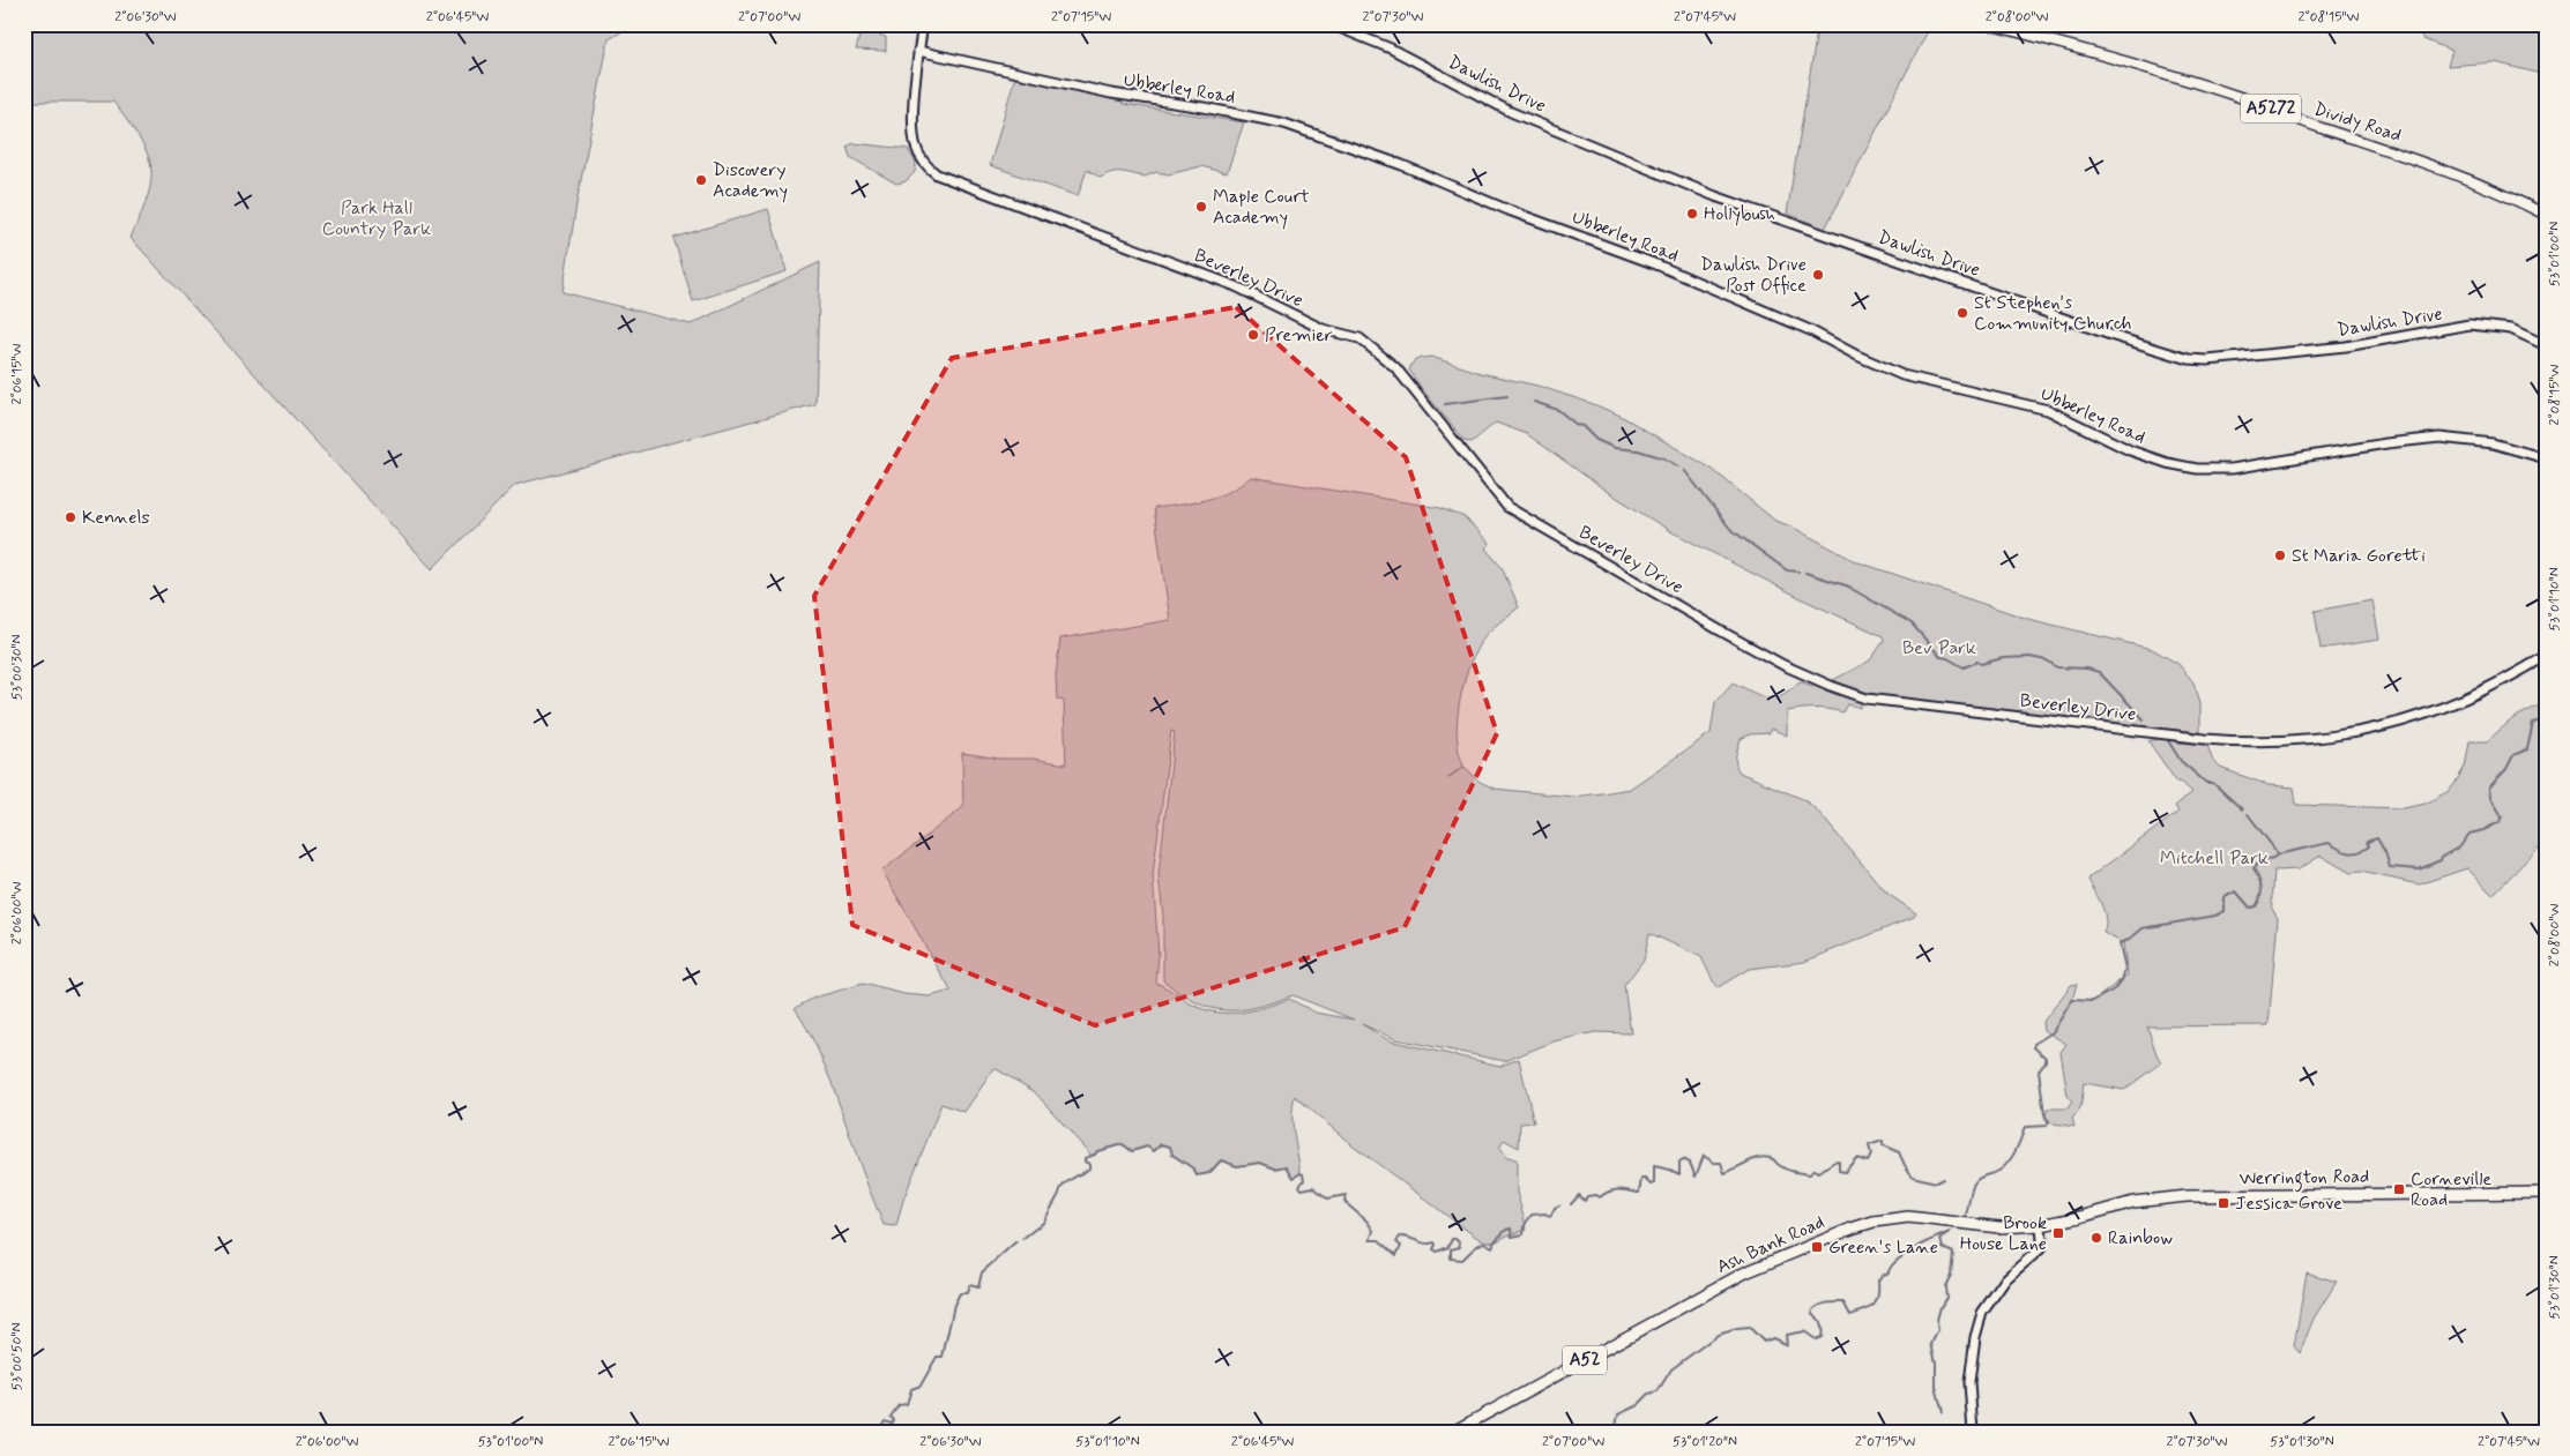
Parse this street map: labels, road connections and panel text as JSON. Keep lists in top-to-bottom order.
{
  "streets": {
    "highway": ["Werrington Road", "Ash Bank Road", "A52"],
    "main road": ["A5272", "Dividy Road"],
    "street": ["Dawlish Drive", "Ubberley Road", "Beverley Drive"]
  },
  "crossings": [
    ["Ubberley Road", "Beverley Drive"],
    ["Werrington Road", "Ash Bank Road"]
  ],
  "parks": ["Park Hall Country Park", "Bev Park", "Mitchell Park"],
  "places": {
    "other": [
      "Discovery Academy",
      "Maple Court Academy",
      "Hollybush",
      "Dawlish Drive Post Office",
      "St Stephen's Community Church",
      "Premier",
      "Kennels",
      "St Maria Goretti",
      "Rainbow"
    ],
    "transit": [
      "Corneville Road",
      "Jessica Grove",
      "Brook House Lane",
      "Green's Lane"
    ]
  },
  "coordinates": [
    "2°06'30\"W",
    "2°06'45\"W",
    "2°07'00\"W",
    "2°07'15\"W",
    "2°07'30\"W",
    "2°07'45\"W",
    "2°08'00\"W",
    "2°08'15\"W",
    "53°01'00\"N",
    "2°06'15\"W",
    "53°01'10\"N",
    "53°00'30\"N",
    "2°06'00\"W",
    "53°01'30\"N",
    "53°00'50\"N",
    "53°01'20\"N"
  ]
}
